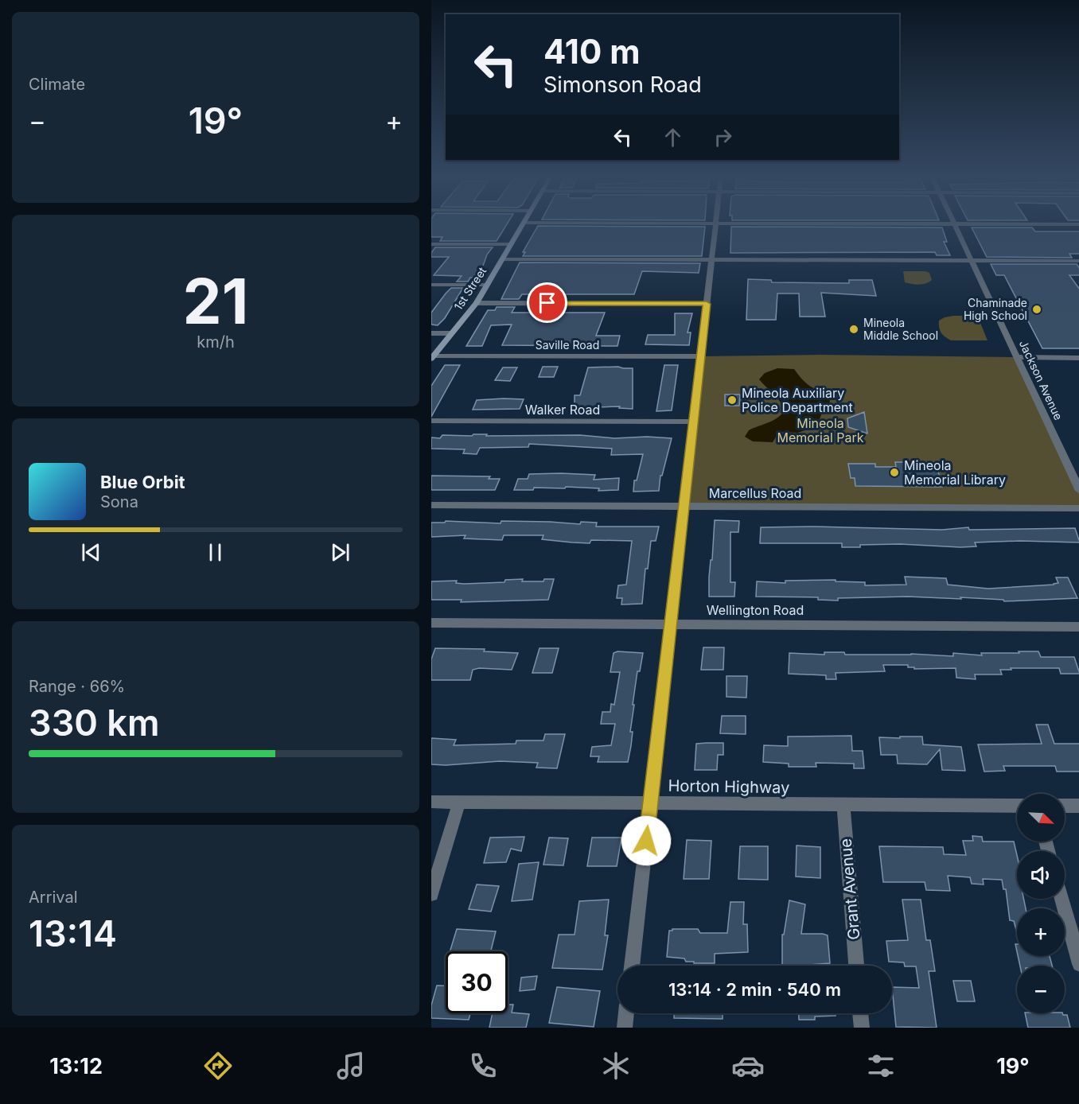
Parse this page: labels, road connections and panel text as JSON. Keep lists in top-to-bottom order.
{
  "streets": {
    "street": [
      "1st Street",
      "Saville Road",
      "Jackson Avenue",
      "Walker Road",
      "Marcellus Road",
      "Wellington Road",
      "Horton Highway",
      "Grant Avenue"
    ]
  },
  "crossings": [
    ["1st Street", "Saville Road"],
    ["Horton Highway", "Grant Avenue"]
  ],
  "parks": ["Mineola Memorial Park"],
  "places": [
    "Chaminade High School",
    "Mineola Middle School",
    "Mineola Auxiliary Police Department",
    "Mineola Memorial Library"
  ],
  "north": "bottom right",
  "page": {
    "tile": [
      "Climate",
      ["21", "km/h"],
      ["Range · 66%", "330 km"],
      ["Arrival", "13:14"]
    ],
    "turn": ["410 m", "Simonson Road"],
    "heat": ["−", "19°", "+"],
    "song": ["Blue Orbit", "Sona"],
    "map_buttons": ["+", "−"],
    "limit": "30",
    "trip": "13:14 · 2 min · 540 m",
    "tabs": ["13:12", "19°"]
  }
}
